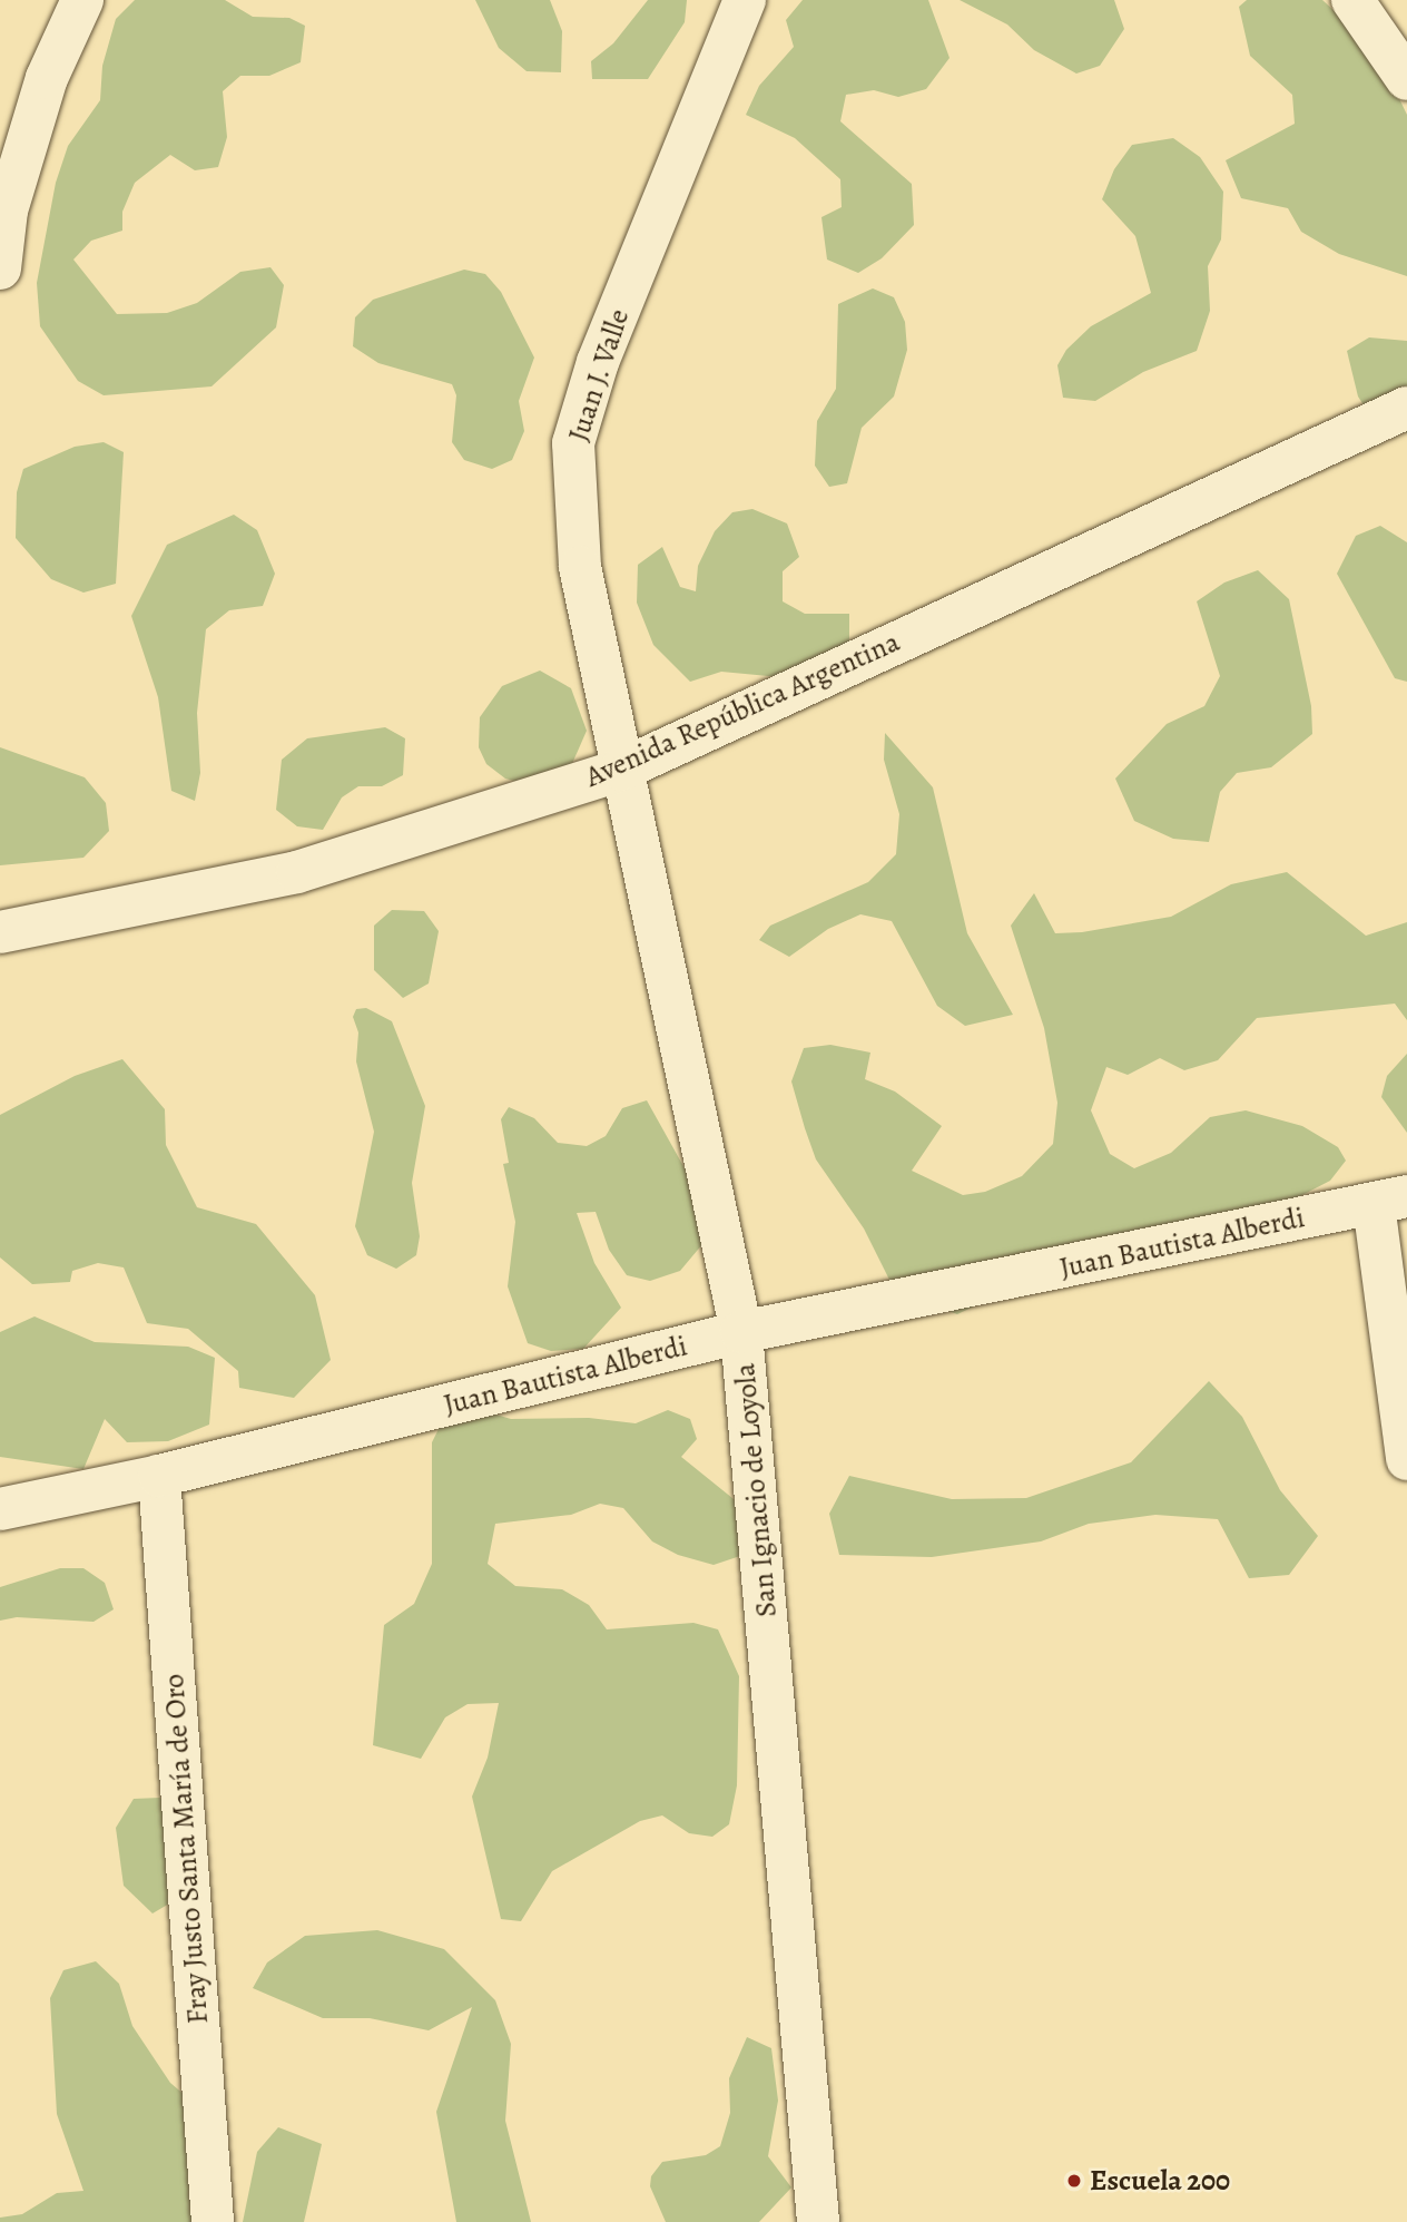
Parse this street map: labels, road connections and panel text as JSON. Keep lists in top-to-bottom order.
{
  "streets": {
    "street": [
      "Juan J. Valle",
      "Avenida República Argentina",
      "Juan Bautista Alberdi",
      "San Ignacio de Loyola",
      "Fray Justo Santa María de Oro"
    ]
  },
  "crossings": [
    ["Juan J. Valle", "Avenida República Argentina"],
    ["Juan J. Valle", "San Ignacio de Loyola"],
    ["Avenida República Argentina", "San Ignacio de Loyola"],
    ["Juan Bautista Alberdi", "San Ignacio de Loyola"],
    ["Juan Bautista Alberdi", "Fray Justo Santa María de Oro"]
  ],
  "places": ["Escuela 200"]
}
